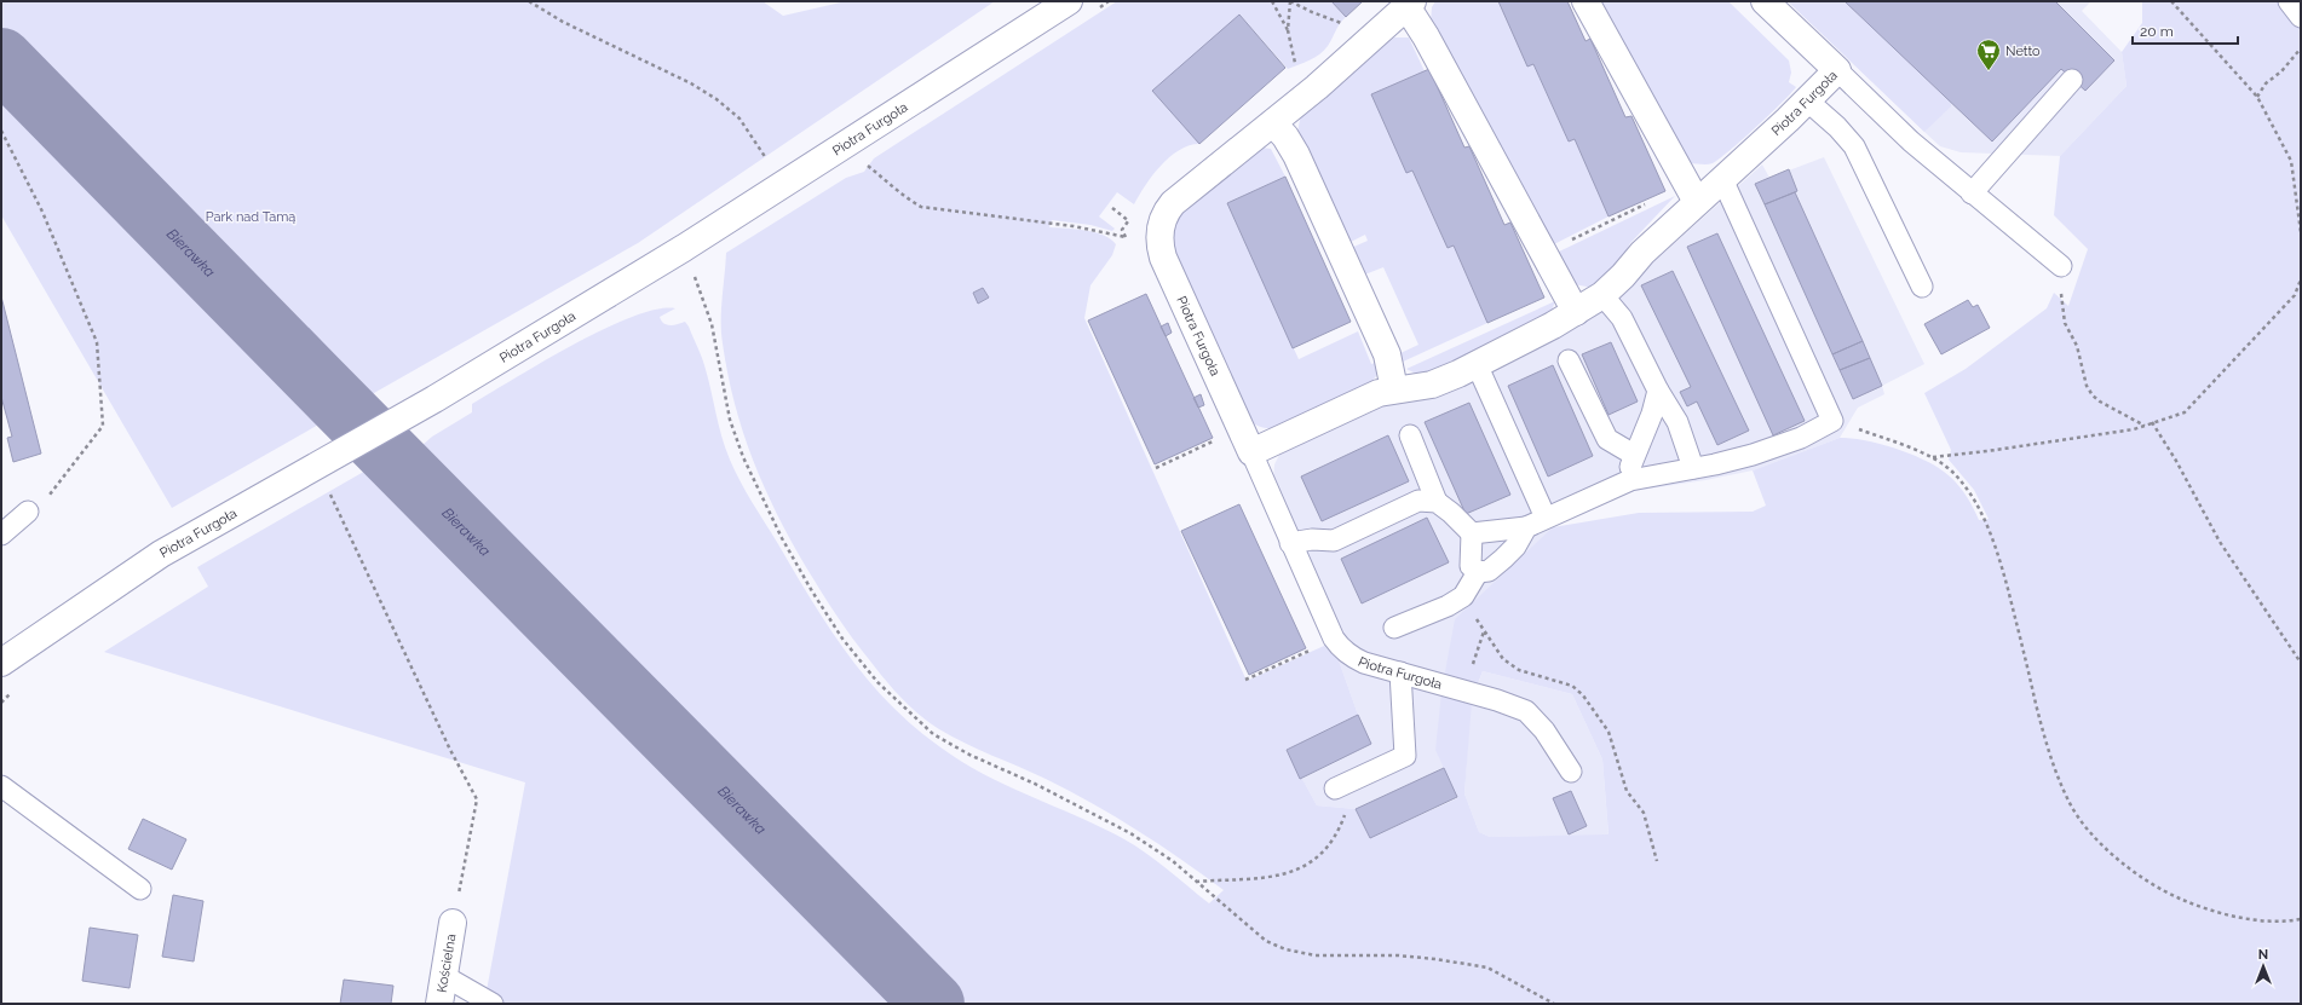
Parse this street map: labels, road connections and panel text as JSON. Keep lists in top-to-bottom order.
{
  "streets": {
    "street": ["Piotra Furgoła", "Kościelna"]
  },
  "water": ["Bierawka"],
  "parks": ["Park nad Tamą"],
  "places": {
    "supermarket": ["Netto"]
  },
  "scale_bar": "20 m",
  "north": "top"
}
